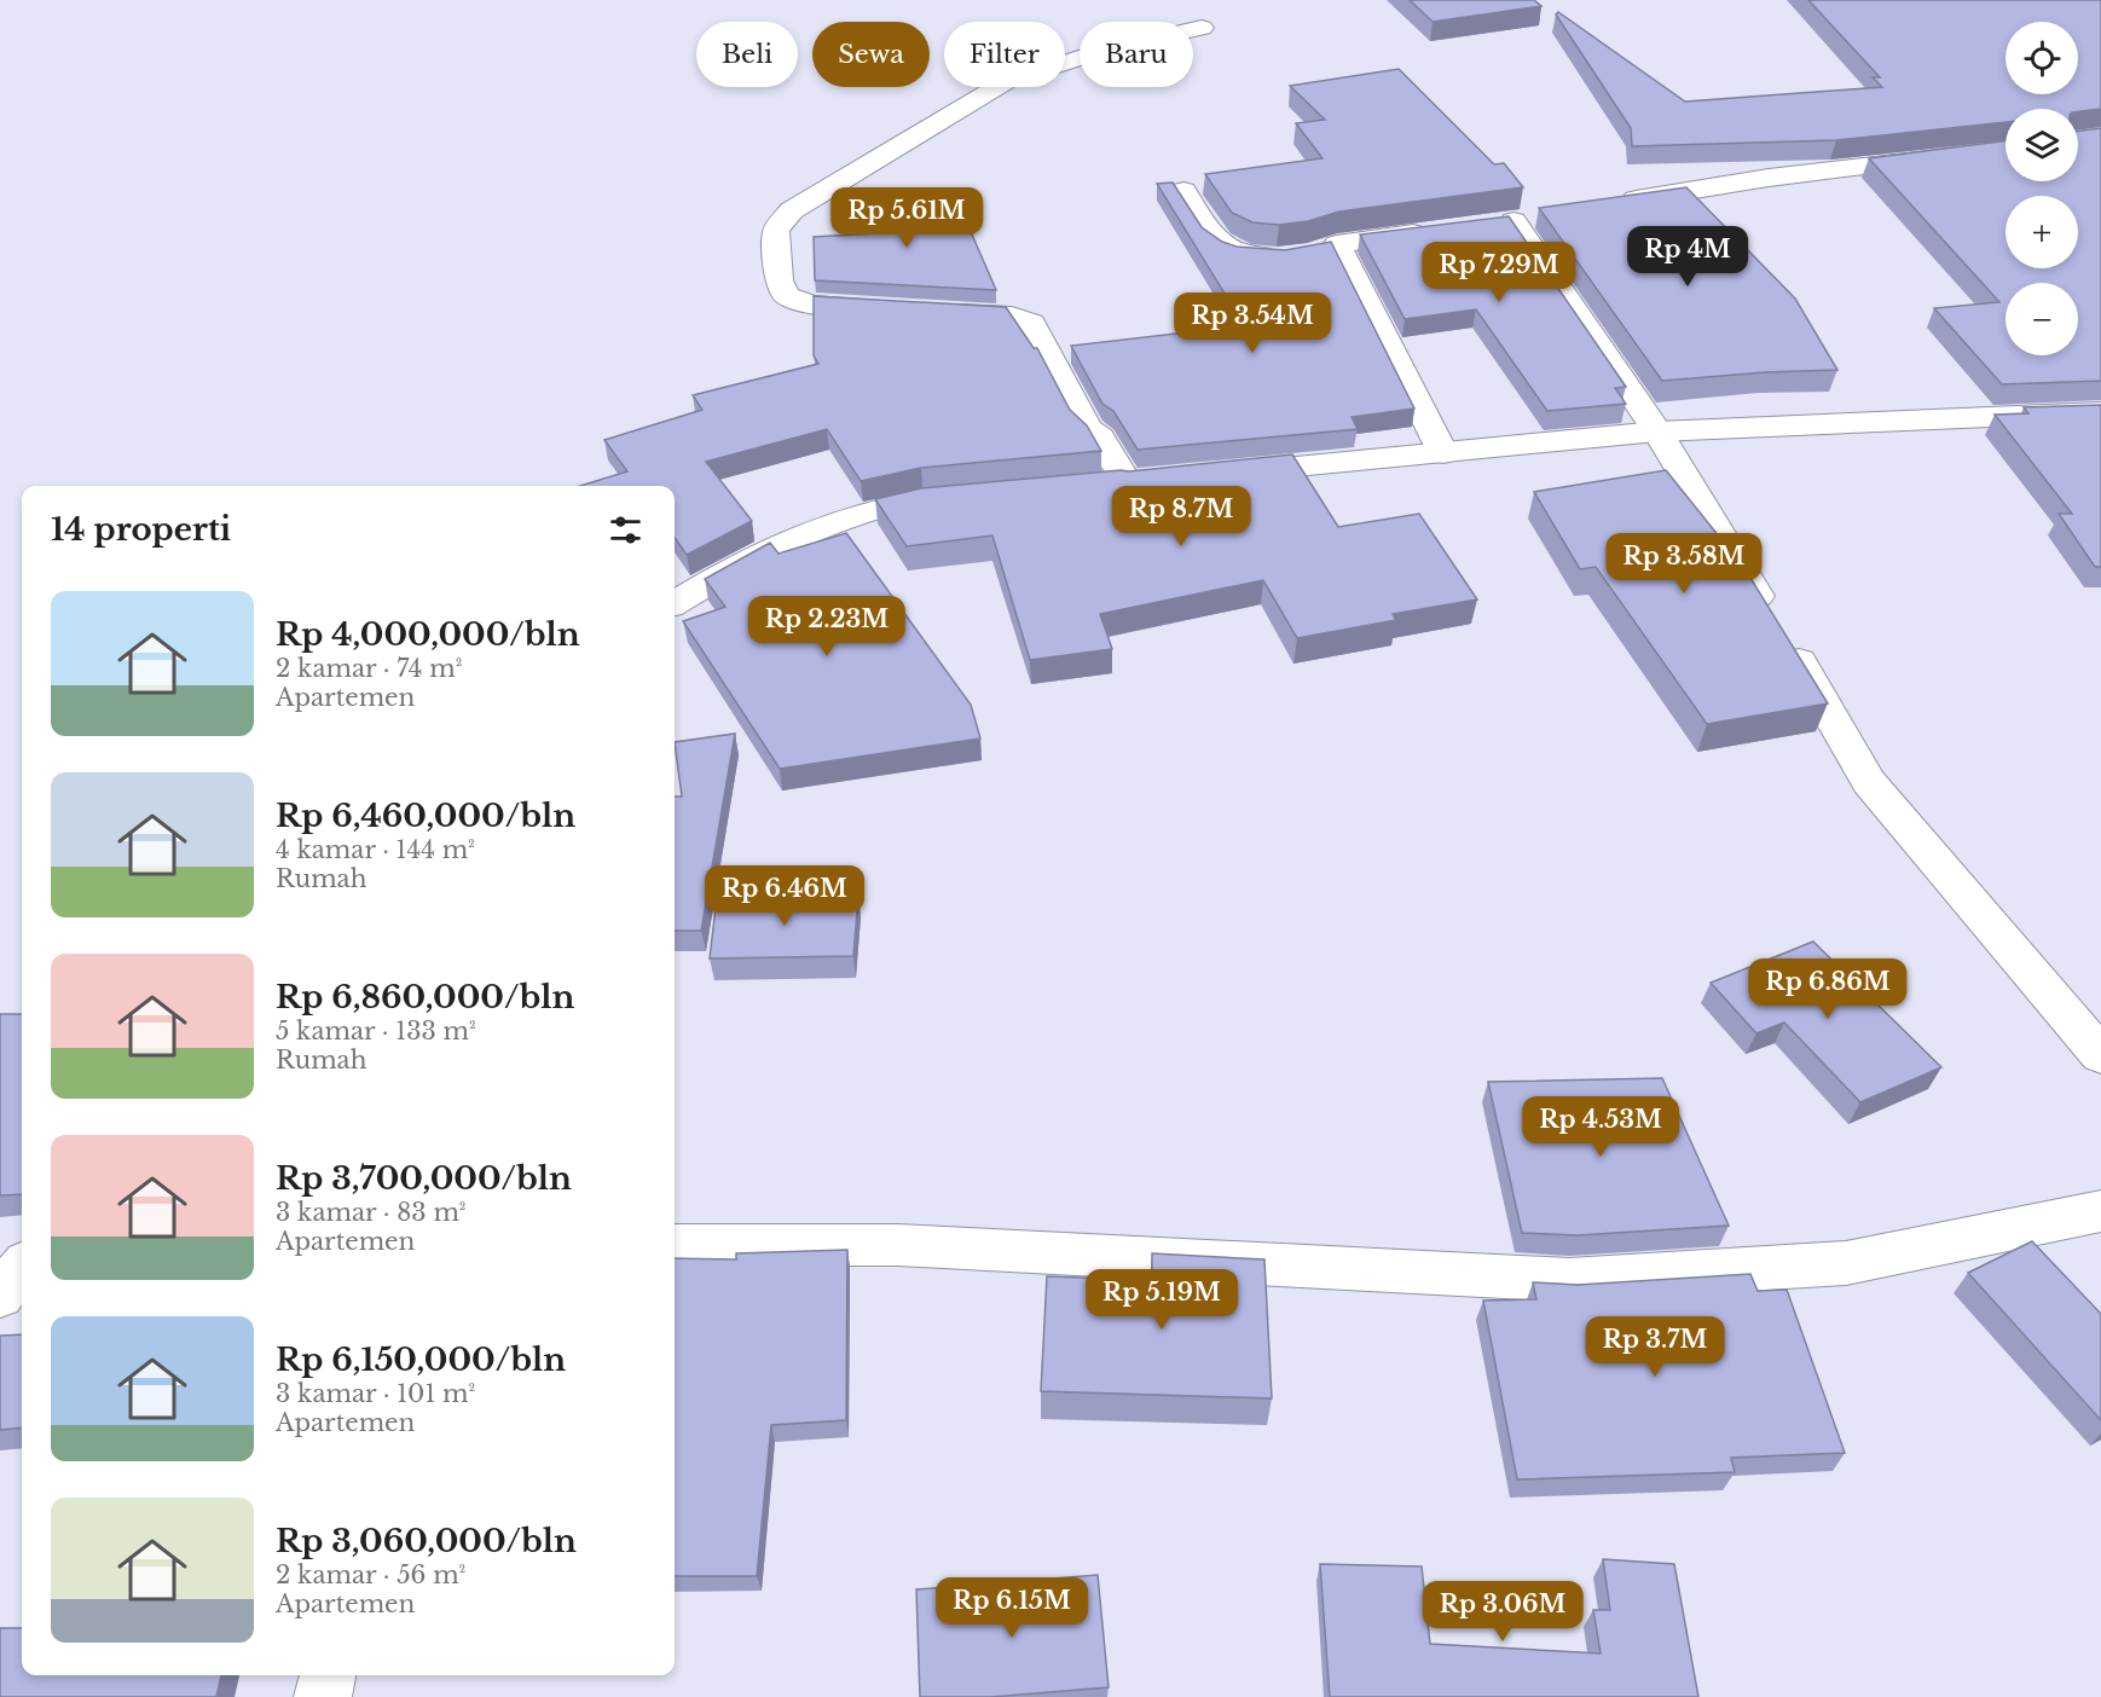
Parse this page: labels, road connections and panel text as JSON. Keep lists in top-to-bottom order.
{
  "page": {
    "map_buttons": ["+", "−"],
    "chip": [
      "Beli",
      "Sewa",
      "Filter",
      "Baru"
    ],
    "price": [
      "Rp 5.61M",
      "Rp 4M",
      "Rp 7.29M",
      "Rp 3.54M",
      "Rp 8.7M",
      "Rp 3.58M",
      "Rp 2.23M",
      "Rp 6.46M",
      "Rp 6.86M",
      "Rp 4.53M",
      "Rp 5.19M",
      "Rp 3.7M",
      "Rp 6.15M",
      "Rp 3.06M"
    ],
    "heading": "14 properti",
    "list": [
      {
        "name": "Rp 4,000,000/bln",
        "note": "2 kamar · 74 m² · Apartemen"
      },
      {
        "name": "Rp 6,460,000/bln",
        "note": "4 kamar · 144 m² · Rumah"
      },
      {
        "name": "Rp 6,860,000/bln",
        "note": "5 kamar · 133 m² · Rumah"
      },
      {
        "name": "Rp 3,700,000/bln",
        "note": "3 kamar · 83 m² · Apartemen"
      },
      {
        "name": "Rp 6,150,000/bln",
        "note": "3 kamar · 101 m² · Apartemen"
      },
      {
        "name": "Rp 3,060,000/bln",
        "note": "2 kamar · 56 m² · Apartemen"
      }
    ]
  }
}
